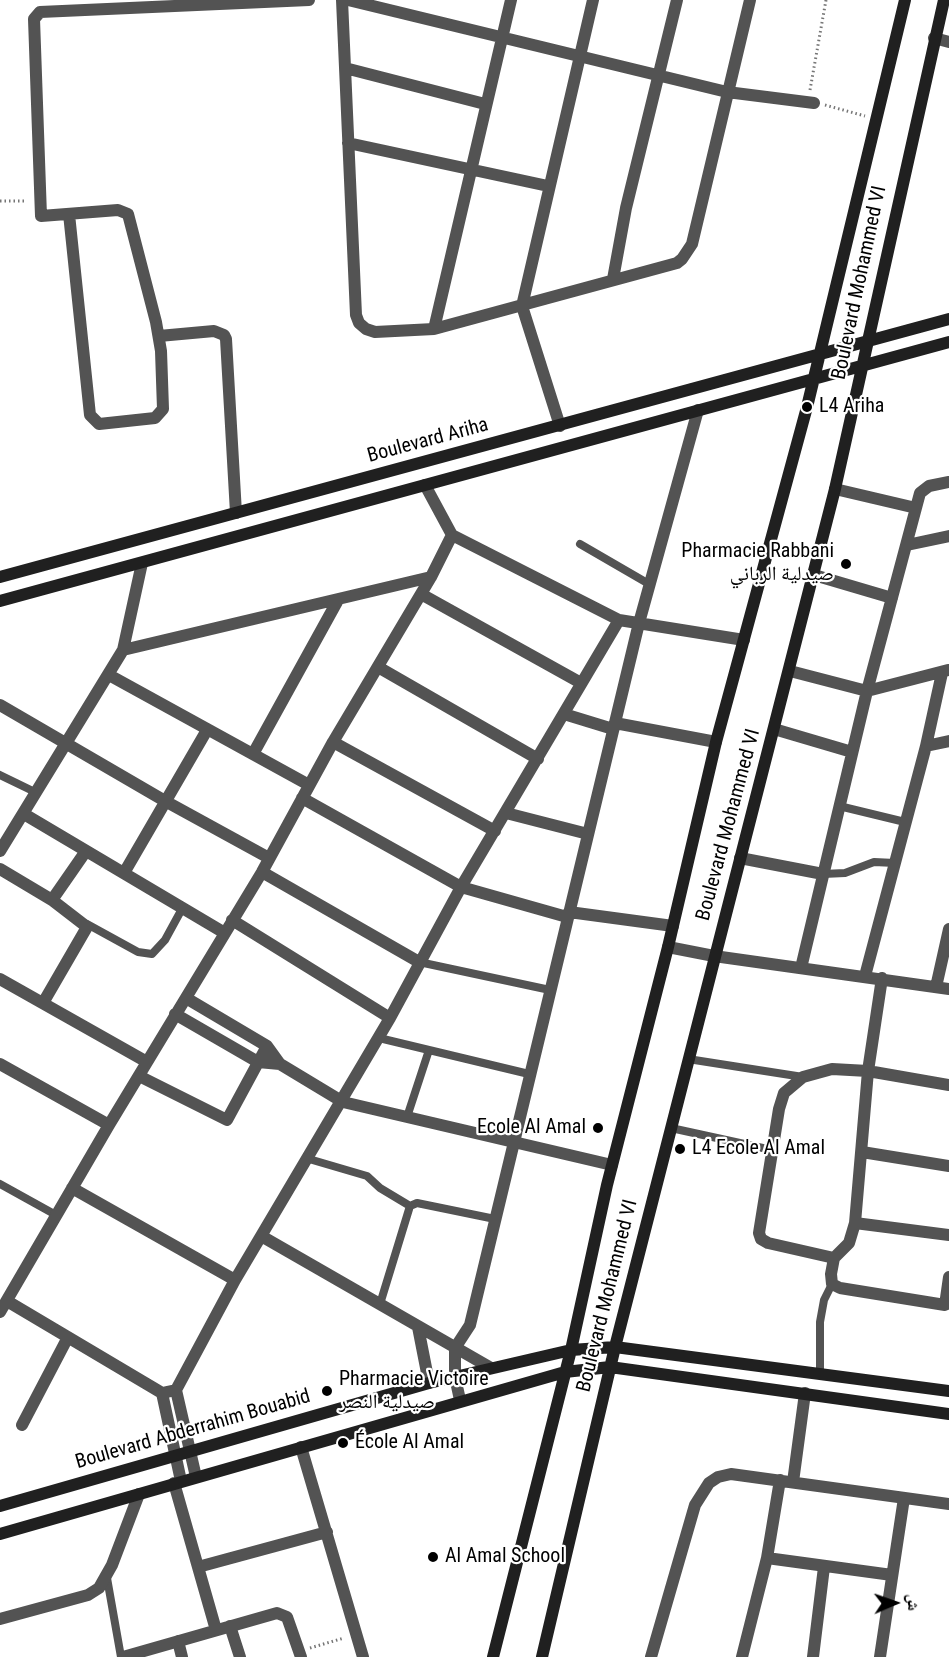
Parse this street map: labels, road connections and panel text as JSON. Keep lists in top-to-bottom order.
{
  "streets": {
    "main road": ["Boulevard Mohammed VI", "Boulevard Ariha", "Boulevard Abderrahim Bouabid"]
  },
  "crossings": [
    ["Boulevard Mohammed VI", "Boulevard Ariha"],
    ["Boulevard Mohammed VI", "Boulevard Abderrahim Bouabid"]
  ],
  "places": [
    "L4 Ariha",
    "Pharmacie Rabbani صيدلية الرباني",
    "Ecole Al Amal",
    "L4 Ecole Al Amal",
    "Pharmacie Victoire صيدلية النصر",
    "École Al Amal",
    "Al Amal School"
  ],
  "north": "right"
}
